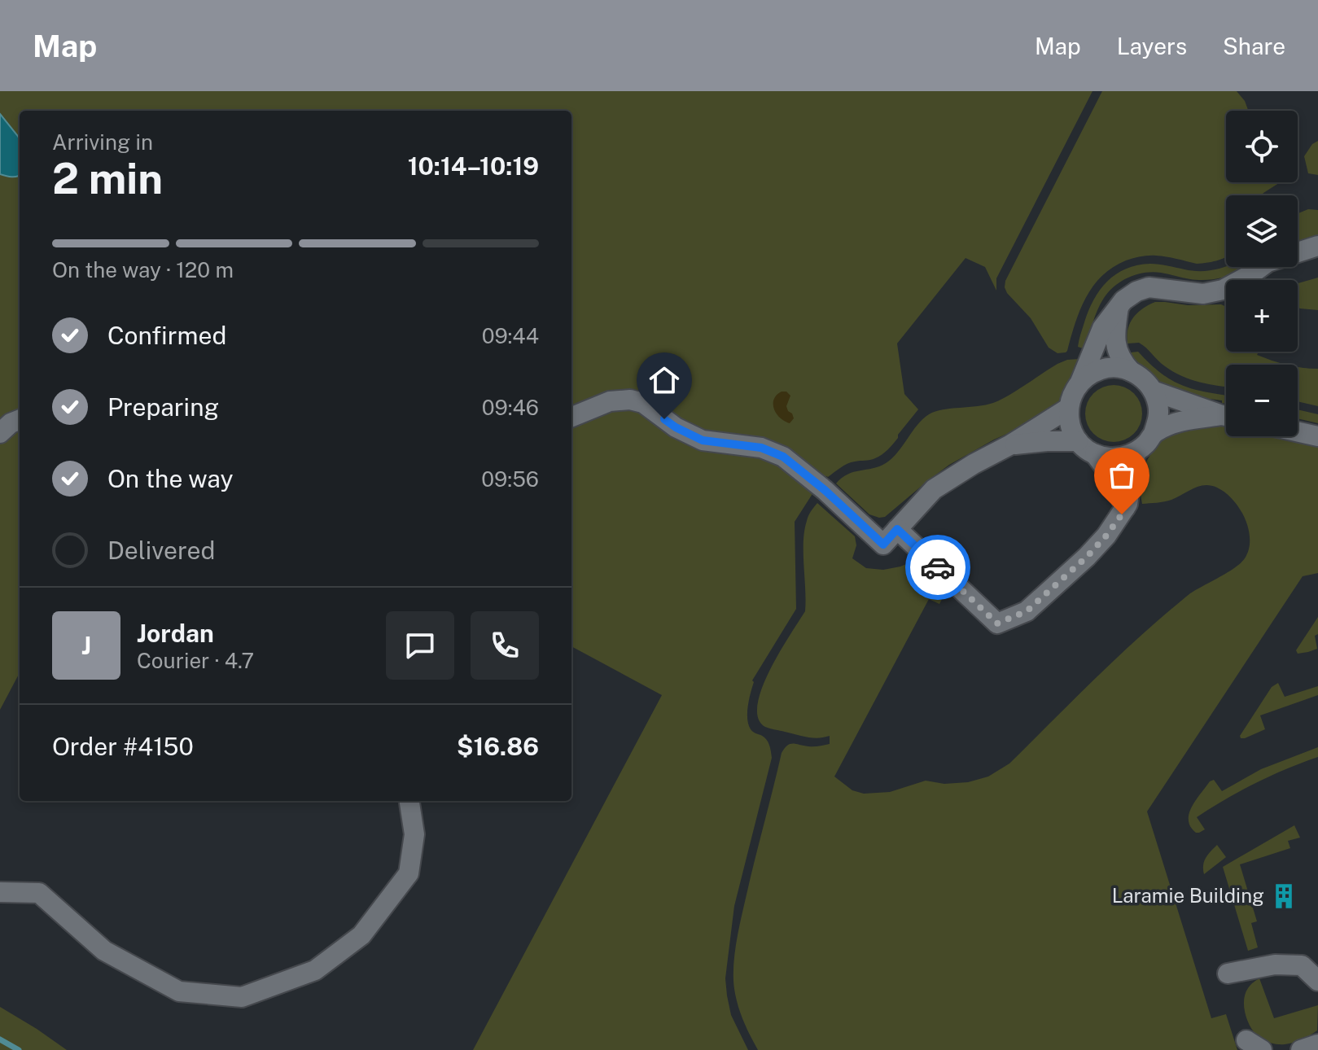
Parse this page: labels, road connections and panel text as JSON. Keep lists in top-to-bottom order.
{
  "places": {
    "building": ["Laramie Building"]
  },
  "page": {
    "header": "Map",
    "nav": ["Map", "Layers", "Share"],
    "map_buttons": ["+", "−"],
    "heading": ["2 min", "Arriving in", "10:14–10:19"],
    "panel": [
      "Jordan",
      "Courier · 4.7",
      "Order #4150",
      "$16.86"
    ],
    "bar": "On the way · 120 m",
    "list": [
      ["Confirmed", "09:44"],
      ["Preparing", "09:46"],
      ["On the way", "09:56"],
      "Delivered"
    ],
    "round": "J"
  }
}
